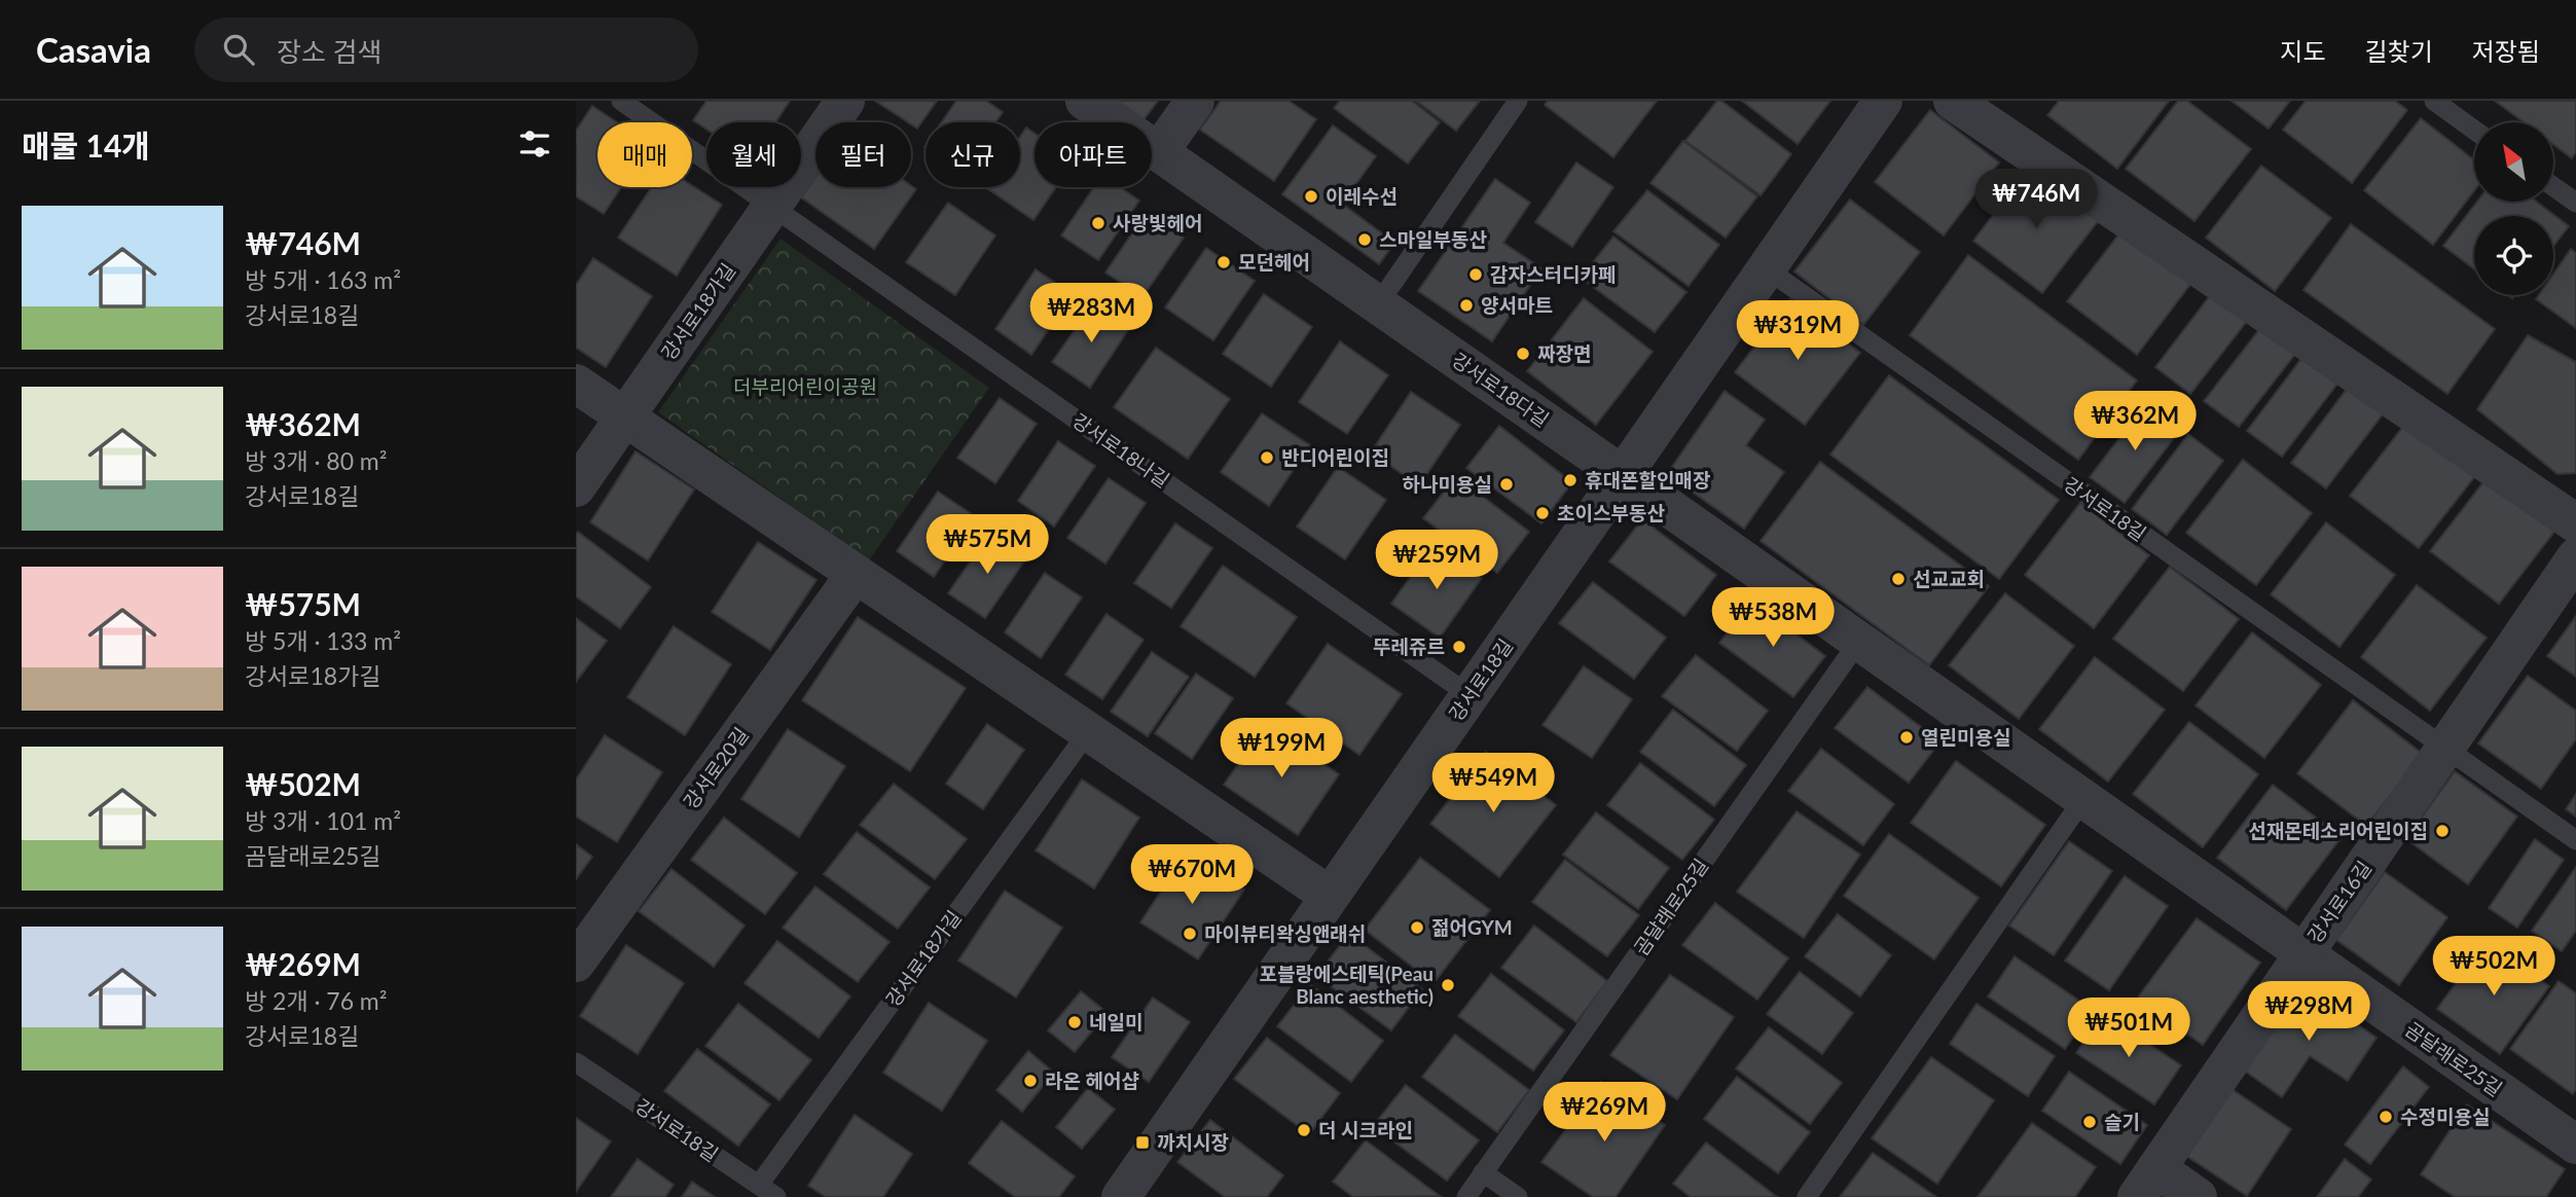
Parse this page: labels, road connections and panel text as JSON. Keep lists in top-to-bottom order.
{
  "streets": {
    "street": [
      "강서로18가길",
      "강서로18다길",
      "강서로18길",
      "강서로20길",
      "강서로16길",
      "곰달래로25길"
    ],
    "lane": ["강서로18나길"]
  },
  "crossings": [
    ["강서로18가길", "강서로18나길"],
    ["강서로18가길", "강서로18길"],
    ["강서로18다길", "강서로18길"],
    ["강서로18다길", "곰달래로25길"],
    ["강서로18나길", "강서로18길"],
    ["강서로18길", "강서로16길"],
    ["강서로18길", "곰달래로25길"],
    ["강서로16길", "곰달래로25길"]
  ],
  "parks": ["더부리어린이공원"],
  "places": {
    "other": [
      "이레수선",
      "사랑빛헤어",
      "스마일부동산",
      "모던헤어",
      "감자스터디카페",
      "양서마트",
      "짜장면",
      "반디어린이집",
      "휴대폰할인매장",
      "하나미용실",
      "초이스부동산",
      "선교교회",
      "뚜레쥬르",
      "열린미용실",
      "선재몬테소리어린이집",
      "젊어GYM",
      "마이뷰티왁싱앤래쉬",
      "포블랑에스테틱(Peau Blanc aesthetic)",
      "네일미",
      "라온 헤어샵",
      "수정미용실",
      "슬기",
      "더 시크라인"
    ],
    "transit": ["까치시장"]
  },
  "north": "top left",
  "page": {
    "header": "Casavia",
    "search": "장소 검색",
    "nav": ["지도", "길찾기", "저장됨"],
    "heading": "매물 14개",
    "chip": [
      "매매",
      "월세",
      "필터",
      "신규",
      "아파트"
    ],
    "price": [
      "₩746M",
      "₩283M",
      "₩319M",
      "₩362M",
      "₩575M",
      "₩259M",
      "₩538M",
      "₩199M",
      "₩549M",
      "₩670M",
      "₩502M",
      "₩298M",
      "₩501M",
      "₩269M"
    ],
    "list": [
      {
        "name": "₩746M",
        "note": "방 5개 · 163 m² · 강서로18길"
      },
      {
        "name": "₩362M",
        "note": "방 3개 · 80 m² · 강서로18길"
      },
      {
        "name": "₩575M",
        "note": "방 5개 · 133 m² · 강서로18가길"
      },
      {
        "name": "₩502M",
        "note": "방 3개 · 101 m² · 곰달래로25길"
      },
      {
        "name": "₩269M",
        "note": "방 2개 · 76 m² · 강서로18길"
      }
    ]
  }
}
